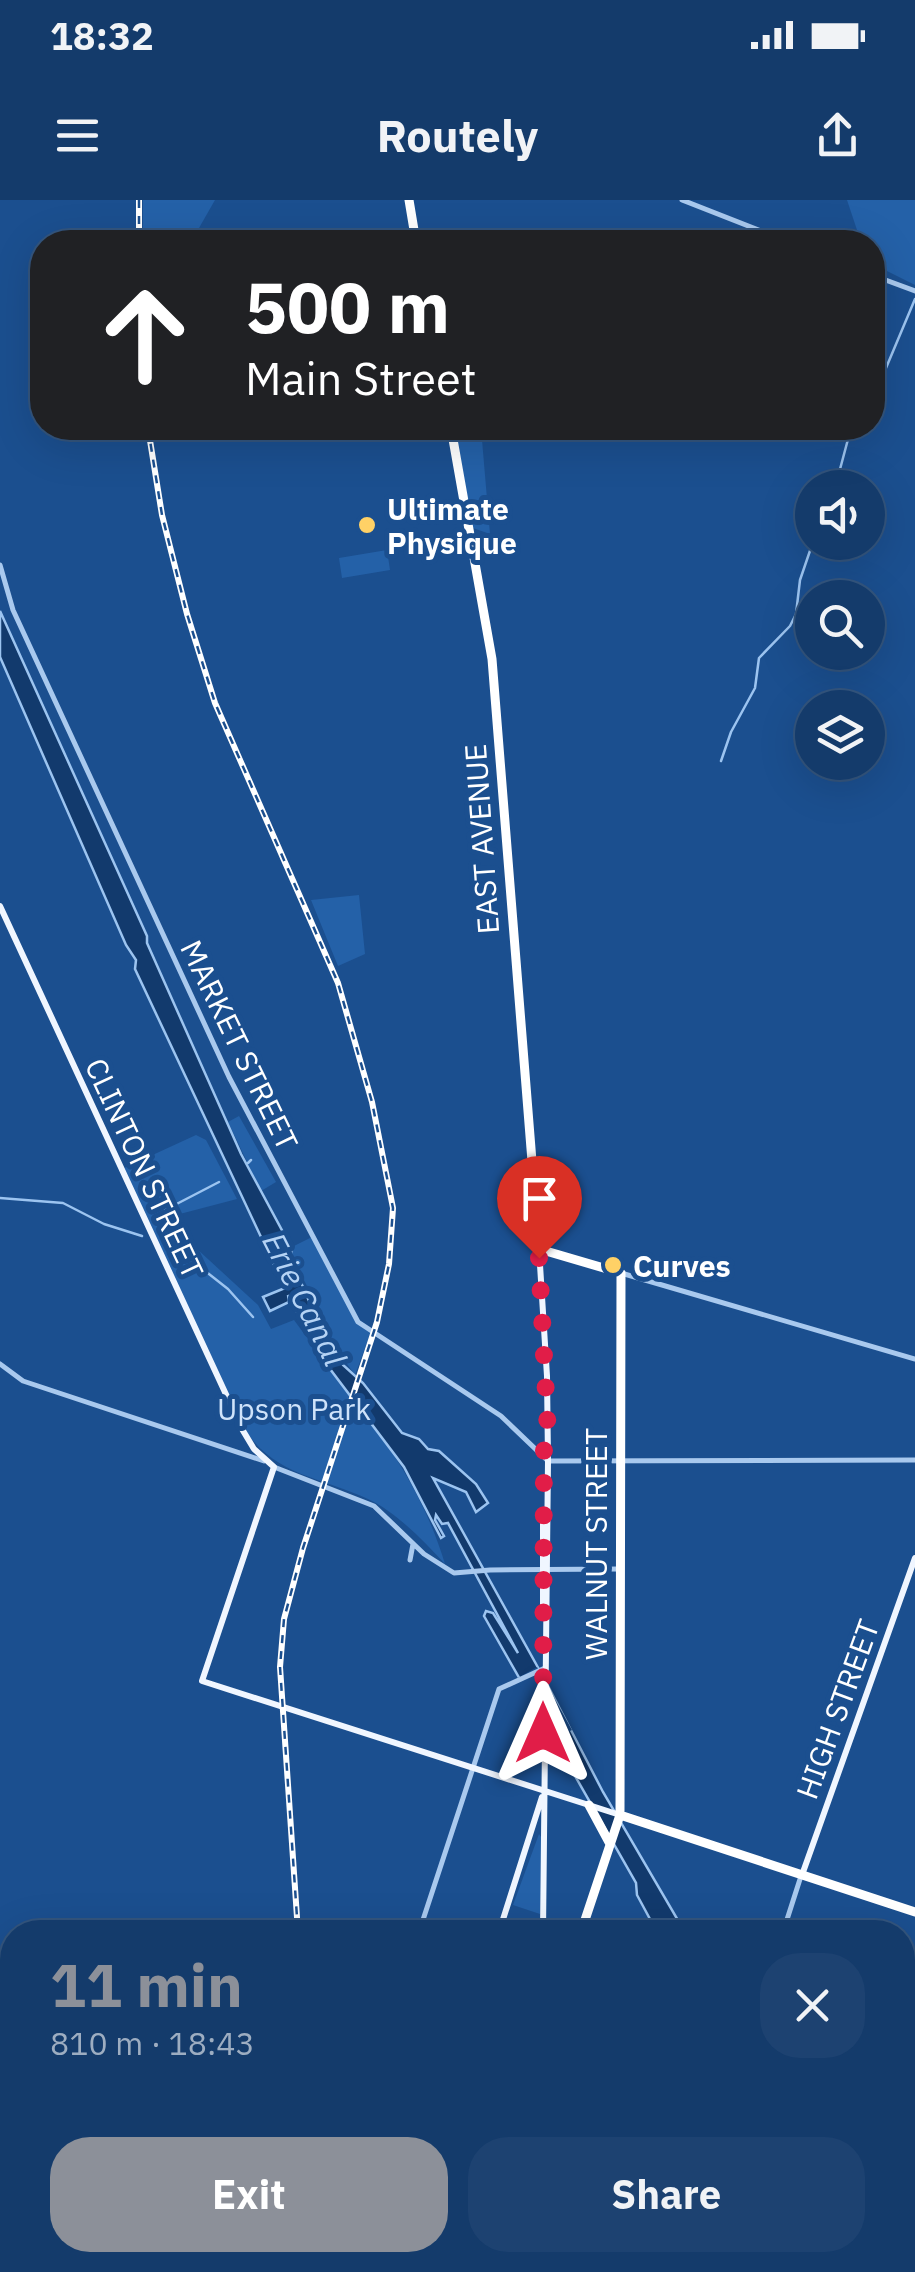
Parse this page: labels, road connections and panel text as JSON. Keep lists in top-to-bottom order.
{
  "streets": {
    "highway": ["EAST AVENUE", "WALNUT STREET"],
    "main road": ["CLINTON STREET", "HIGH STREET"],
    "street": ["MARKET STREET"]
  },
  "water": ["Erie Canal"],
  "parks": ["Upson Park"],
  "places": ["Ultimate Physique", "Curves"],
  "page": {
    "status": "18:32",
    "header": "Routely",
    "turn": ["500 m", "Main Street"],
    "heading": ["11 min", "810 m · 18:43"],
    "buttons": ["Exit", "Share"]
  }
}
